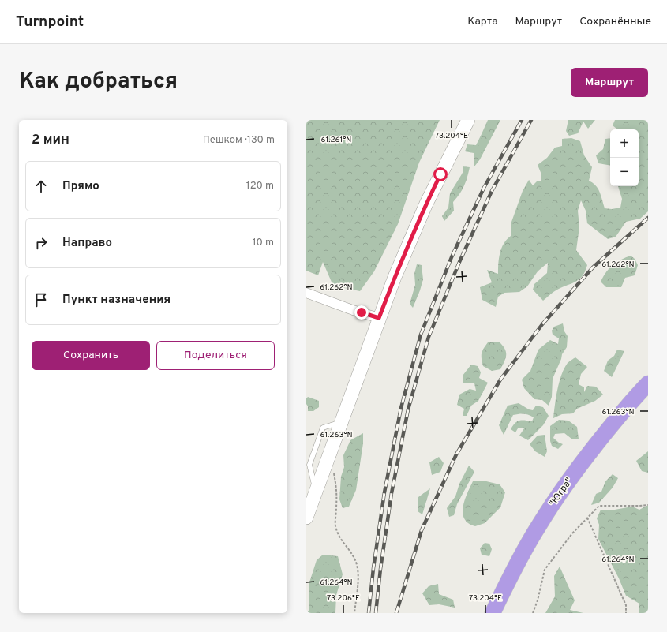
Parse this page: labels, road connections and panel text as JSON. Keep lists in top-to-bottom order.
{
  "streets": {
    "highway": ["\"Югра\""]
  },
  "page": {
    "header": "Turnpoint",
    "nav": ["Карта", "Маршрут", "Сохранённые"],
    "title": "Как добраться",
    "buttons": [
      "Маршрут",
      ["Сохранить", "Поделиться"]
    ],
    "heading": ["2 мин", "Пешком · 130 m"],
    "map_buttons": ["+", "−"],
    "list": [
      ["Прямо", "120 m"],
      ["Направо", "10 m"],
      "Пункт назначения"
    ]
  },
  "coordinates": [
    "73.204°E",
    "61.261°N",
    "61.262°N",
    "61.263°N",
    "61.264°N",
    "73.206°E"
  ]
}
